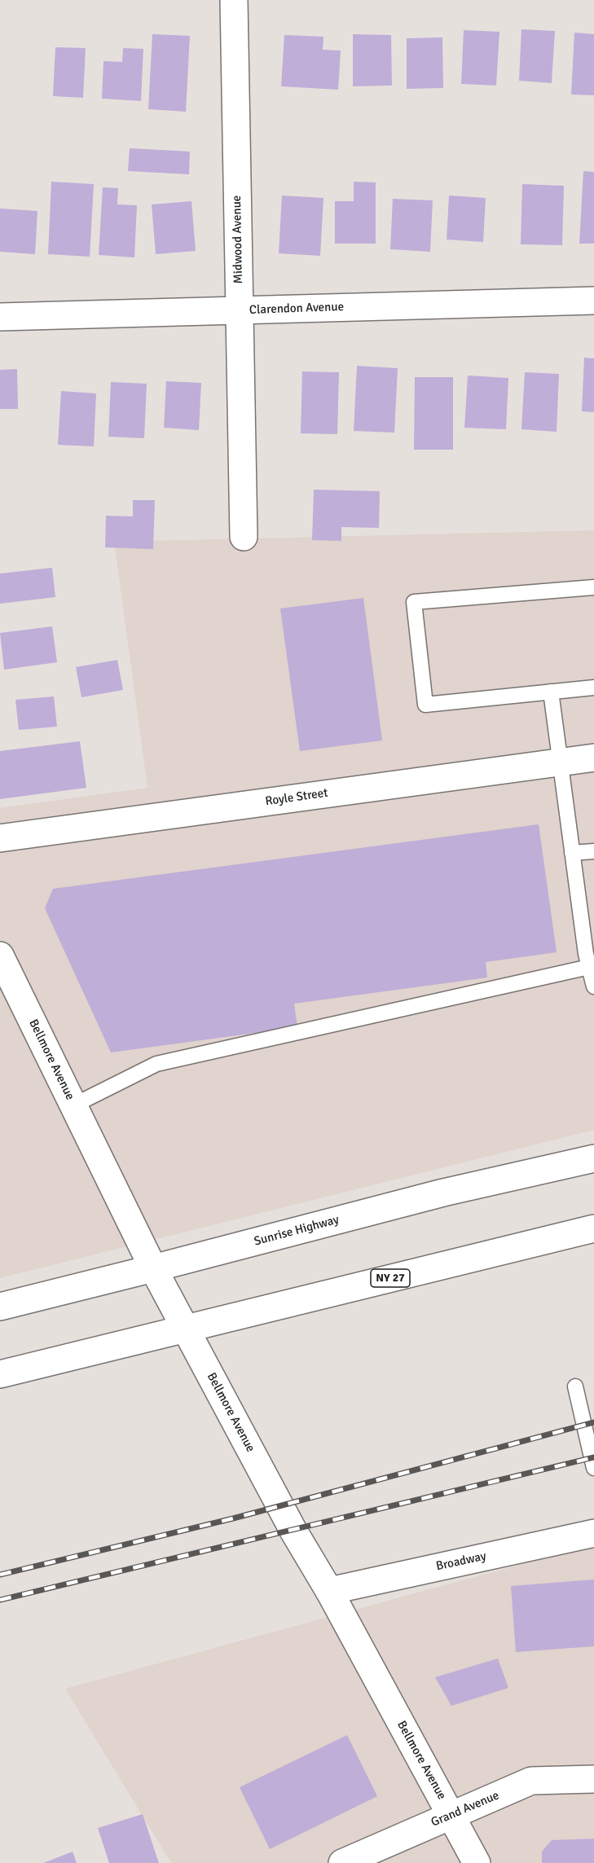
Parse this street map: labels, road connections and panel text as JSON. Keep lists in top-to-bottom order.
{
  "streets": {
    "main road": [
      "Midwood Avenue",
      "Clarendon Avenue",
      "Royle Street",
      "Bellmore Avenue",
      "Sunrise Highway",
      "NY 27",
      "Broadway",
      "Grand Avenue"
    ]
  },
  "crossings": [
    ["Midwood Avenue", "Clarendon Avenue"],
    ["Bellmore Avenue", "Sunrise Highway"],
    ["Bellmore Avenue", "NY 27"],
    ["Bellmore Avenue", "Broadway"],
    ["Bellmore Avenue", "Grand Avenue"]
  ]
}
